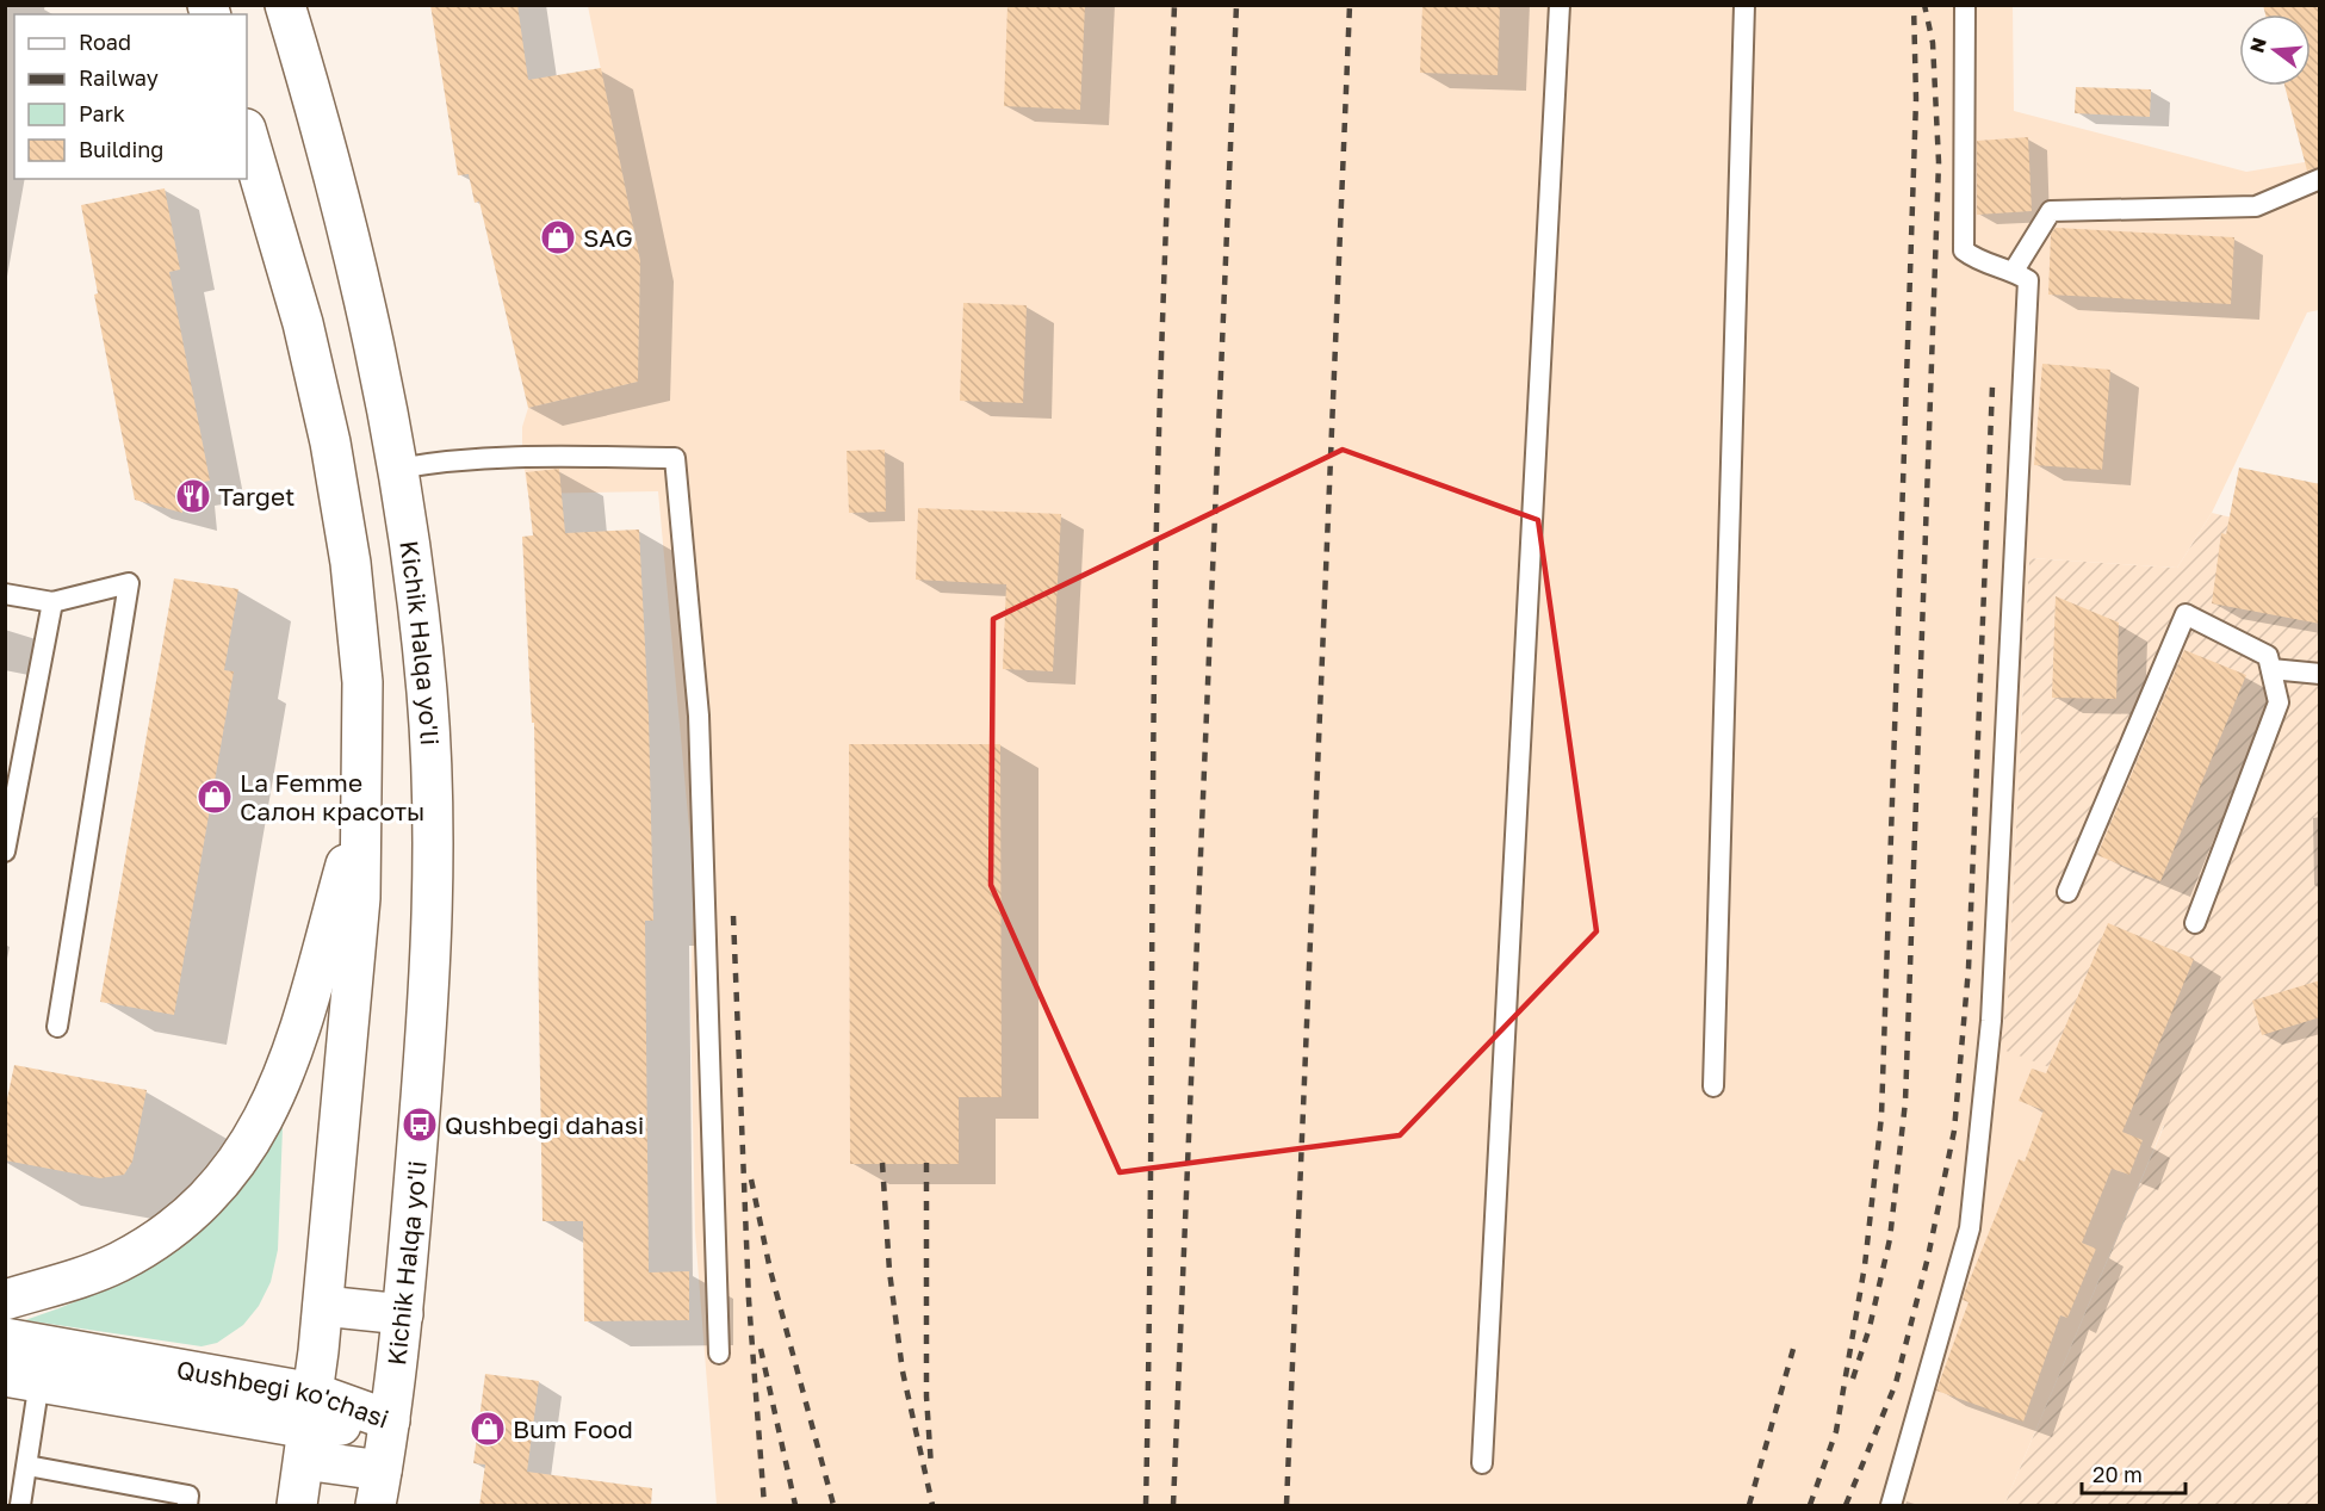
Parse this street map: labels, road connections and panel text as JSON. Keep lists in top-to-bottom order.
{
  "streets": {
    "main road": ["Kichik Halqa yo'li", "Qushbegi ko'chasi"]
  },
  "crossings": [
    ["Kichik Halqa yo'li", "Qushbegi ko'chasi"]
  ],
  "places": {
    "shop": ["SAG", "La Femme Салон красоты", "Bum Food"],
    "restaurant": ["Target"],
    "bus stop": ["Qushbegi dahasi"]
  },
  "legend": [
    "Road",
    "Railway",
    "Park",
    "Building"
  ],
  "scale_bar": "20 m",
  "north": "left"
}
